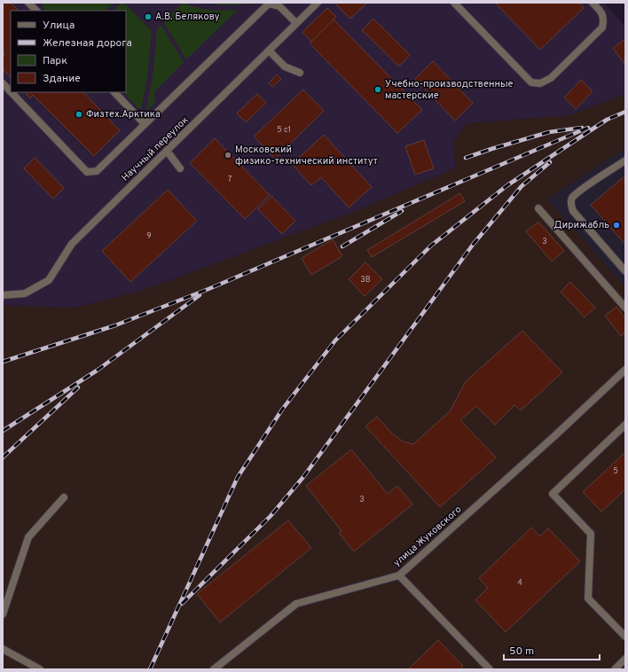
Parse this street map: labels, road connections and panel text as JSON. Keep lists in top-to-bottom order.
{
  "streets": {
    "street": ["Научный переулок", "улица Жуковского"]
  },
  "places": [
    "А.В. Белякову",
    "Учебно-производственные мастерские",
    "Физтех.Арктика",
    "Московский физико-технический институт",
    "Дирижабль"
  ],
  "house_numbers": [
    "5 с1",
    "7",
    "9",
    "3",
    "3В",
    "5",
    "3",
    "4"
  ],
  "legend": [
    "Улица",
    "Железная дорога",
    "Парк",
    "Здание"
  ],
  "scale_bar": "50 m"
}
